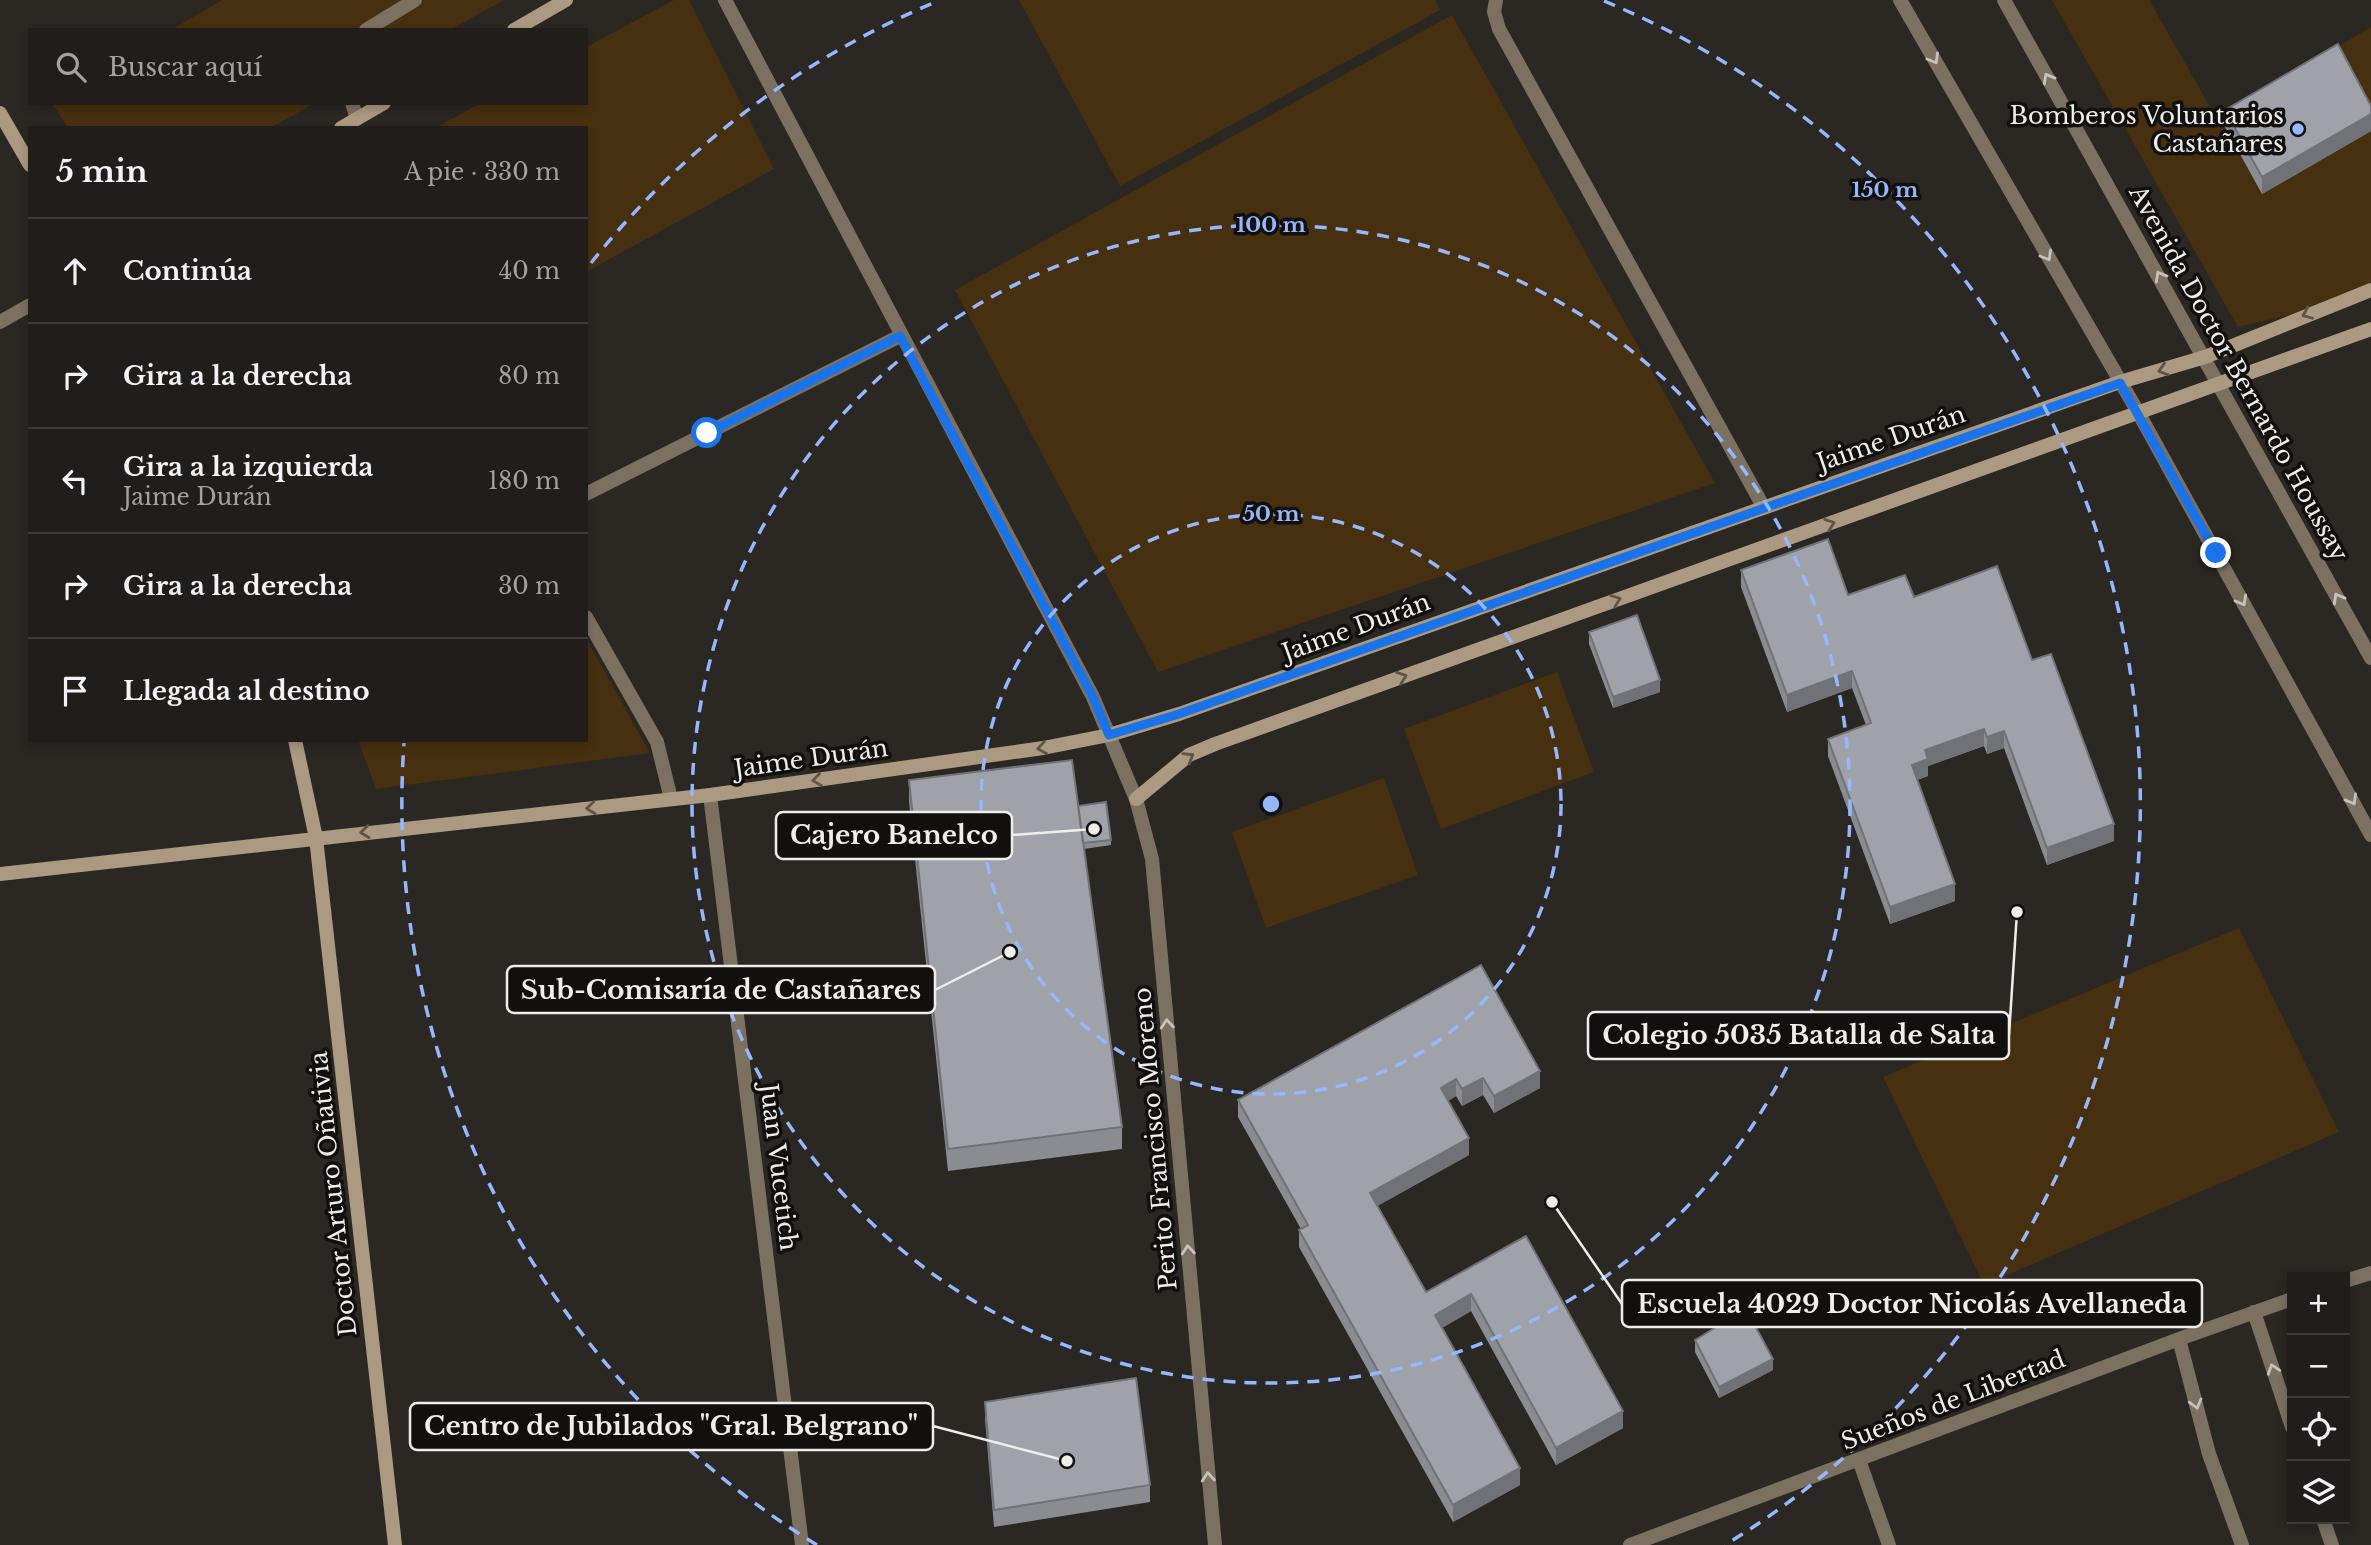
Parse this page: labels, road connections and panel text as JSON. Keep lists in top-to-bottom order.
{
  "streets": {
    "street": [
      "Avenida Doctor Bernardo Houssay",
      "Jaime Durán",
      "Perito Francisco Moreno",
      "Juan Vucetich",
      "Doctor Arturo Oñativia",
      "Sueños de Libertad"
    ]
  },
  "crossings": [
    ["Avenida Doctor Bernardo Houssay", "Jaime Durán"],
    ["Jaime Durán", "Perito Francisco Moreno"],
    ["Jaime Durán", "Juan Vucetich"],
    ["Jaime Durán", "Doctor Arturo Oñativia"]
  ],
  "one_way": ["Jaime Durán", "Perito Francisco Moreno"],
  "places": [
    "Bomberos Voluntarios Castañares",
    "Cajero Banelco",
    "Colegio 5035 Batalla de Salta",
    "Sub-Comisaría de Castañares",
    "Escuela 4029 Doctor Nicolás Avellaneda",
    "Centro de Jubilados \"Gral. Belgrano\""
  ],
  "page": {
    "search": "Buscar aquí",
    "heading": ["5 min", "A pie · 330 m"],
    "list": [
      ["Continúa", "40 m"],
      ["Gira a la derecha", "80 m"],
      ["Gira a la izquierda", "Jaime Durán", "180 m"],
      ["Gira a la derecha", "30 m"],
      "Llegada al destino"
    ],
    "map_buttons": ["+", "−"]
  },
  "rings": ["150 m", "100 m", "50 m"]
}
